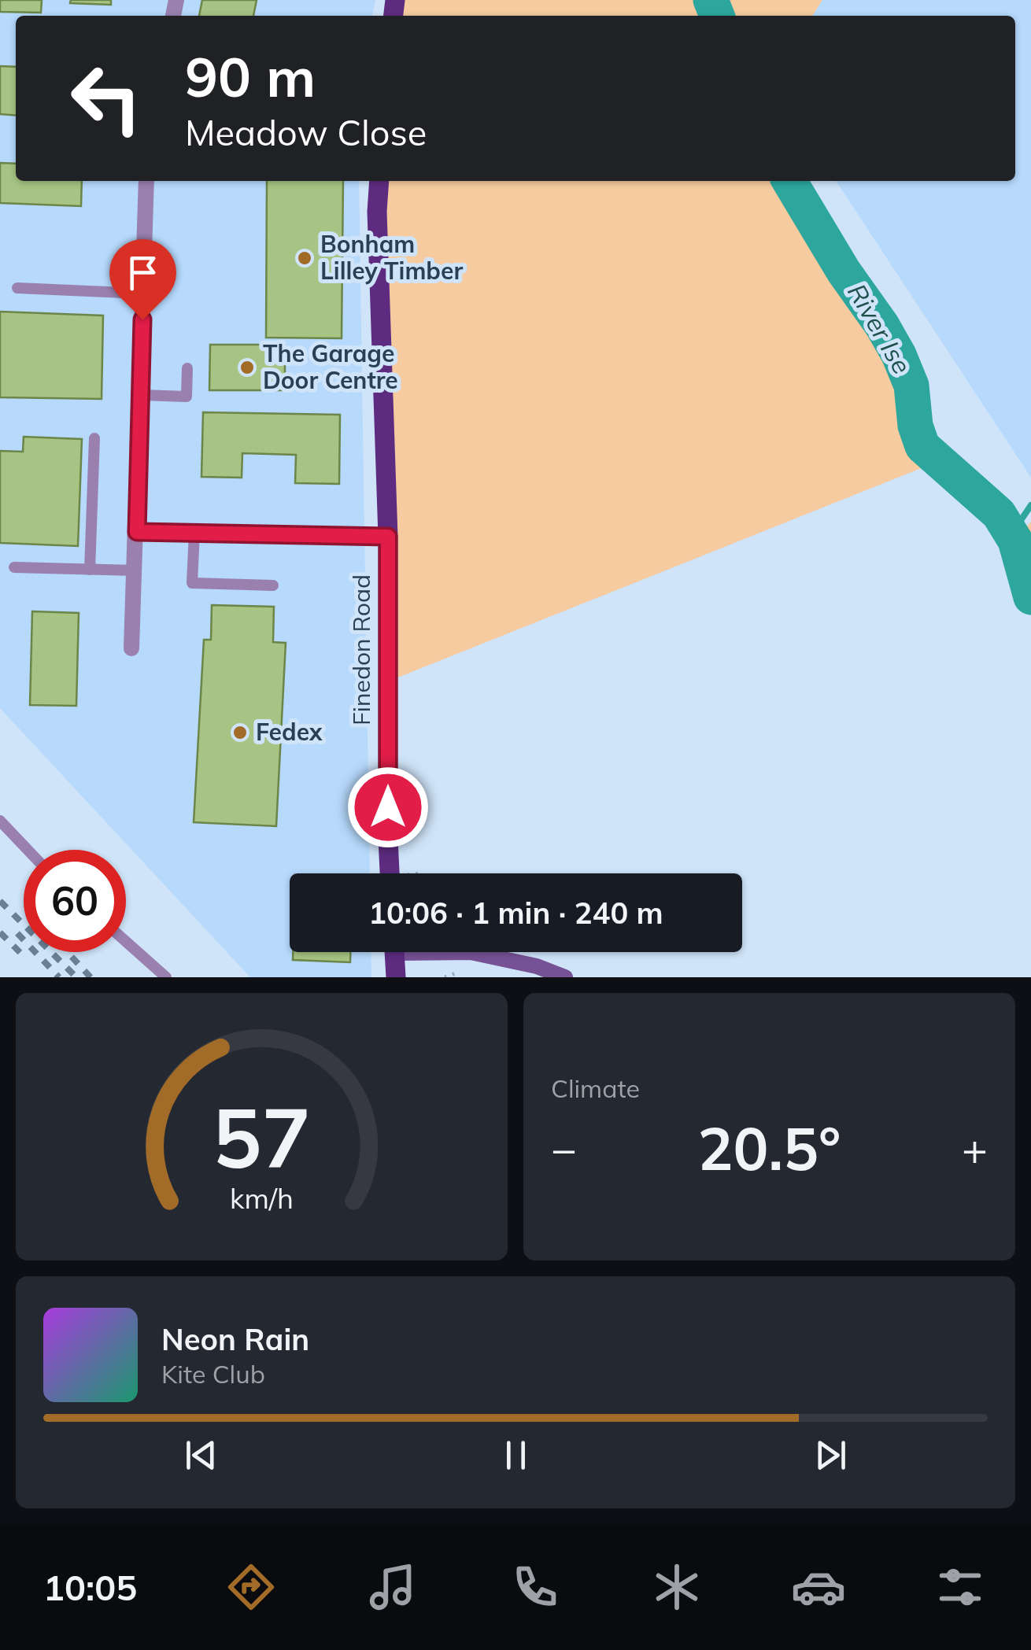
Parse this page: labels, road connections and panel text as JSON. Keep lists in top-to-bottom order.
{
  "streets": {
    "main road": ["Finedon Road"]
  },
  "water": ["River Ise"],
  "places": ["Bonham Lilley Timber", "The Garage Door Centre", "Fedex"],
  "page": {
    "turn": ["90 m", "Meadow Close"],
    "limit": "60",
    "trip": "10:06 · 1 min · 240 m",
    "tile": "Climate",
    "heat": ["−", "20.5°", "+"],
    "song": ["Neon Rain", "Kite Club"],
    "tabs": "10:05",
    "gauge": ["57", "km/h"]
  }
}
